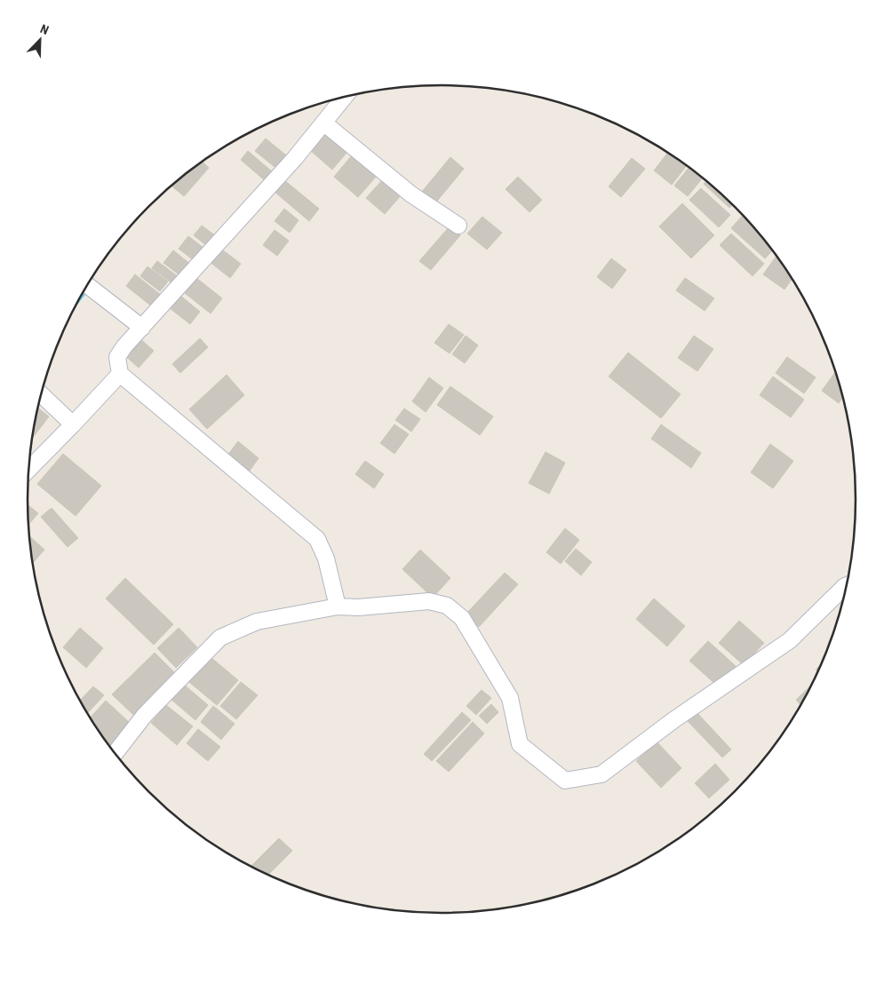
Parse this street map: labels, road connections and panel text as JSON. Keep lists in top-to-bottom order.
{
  "north": "top right"
}
